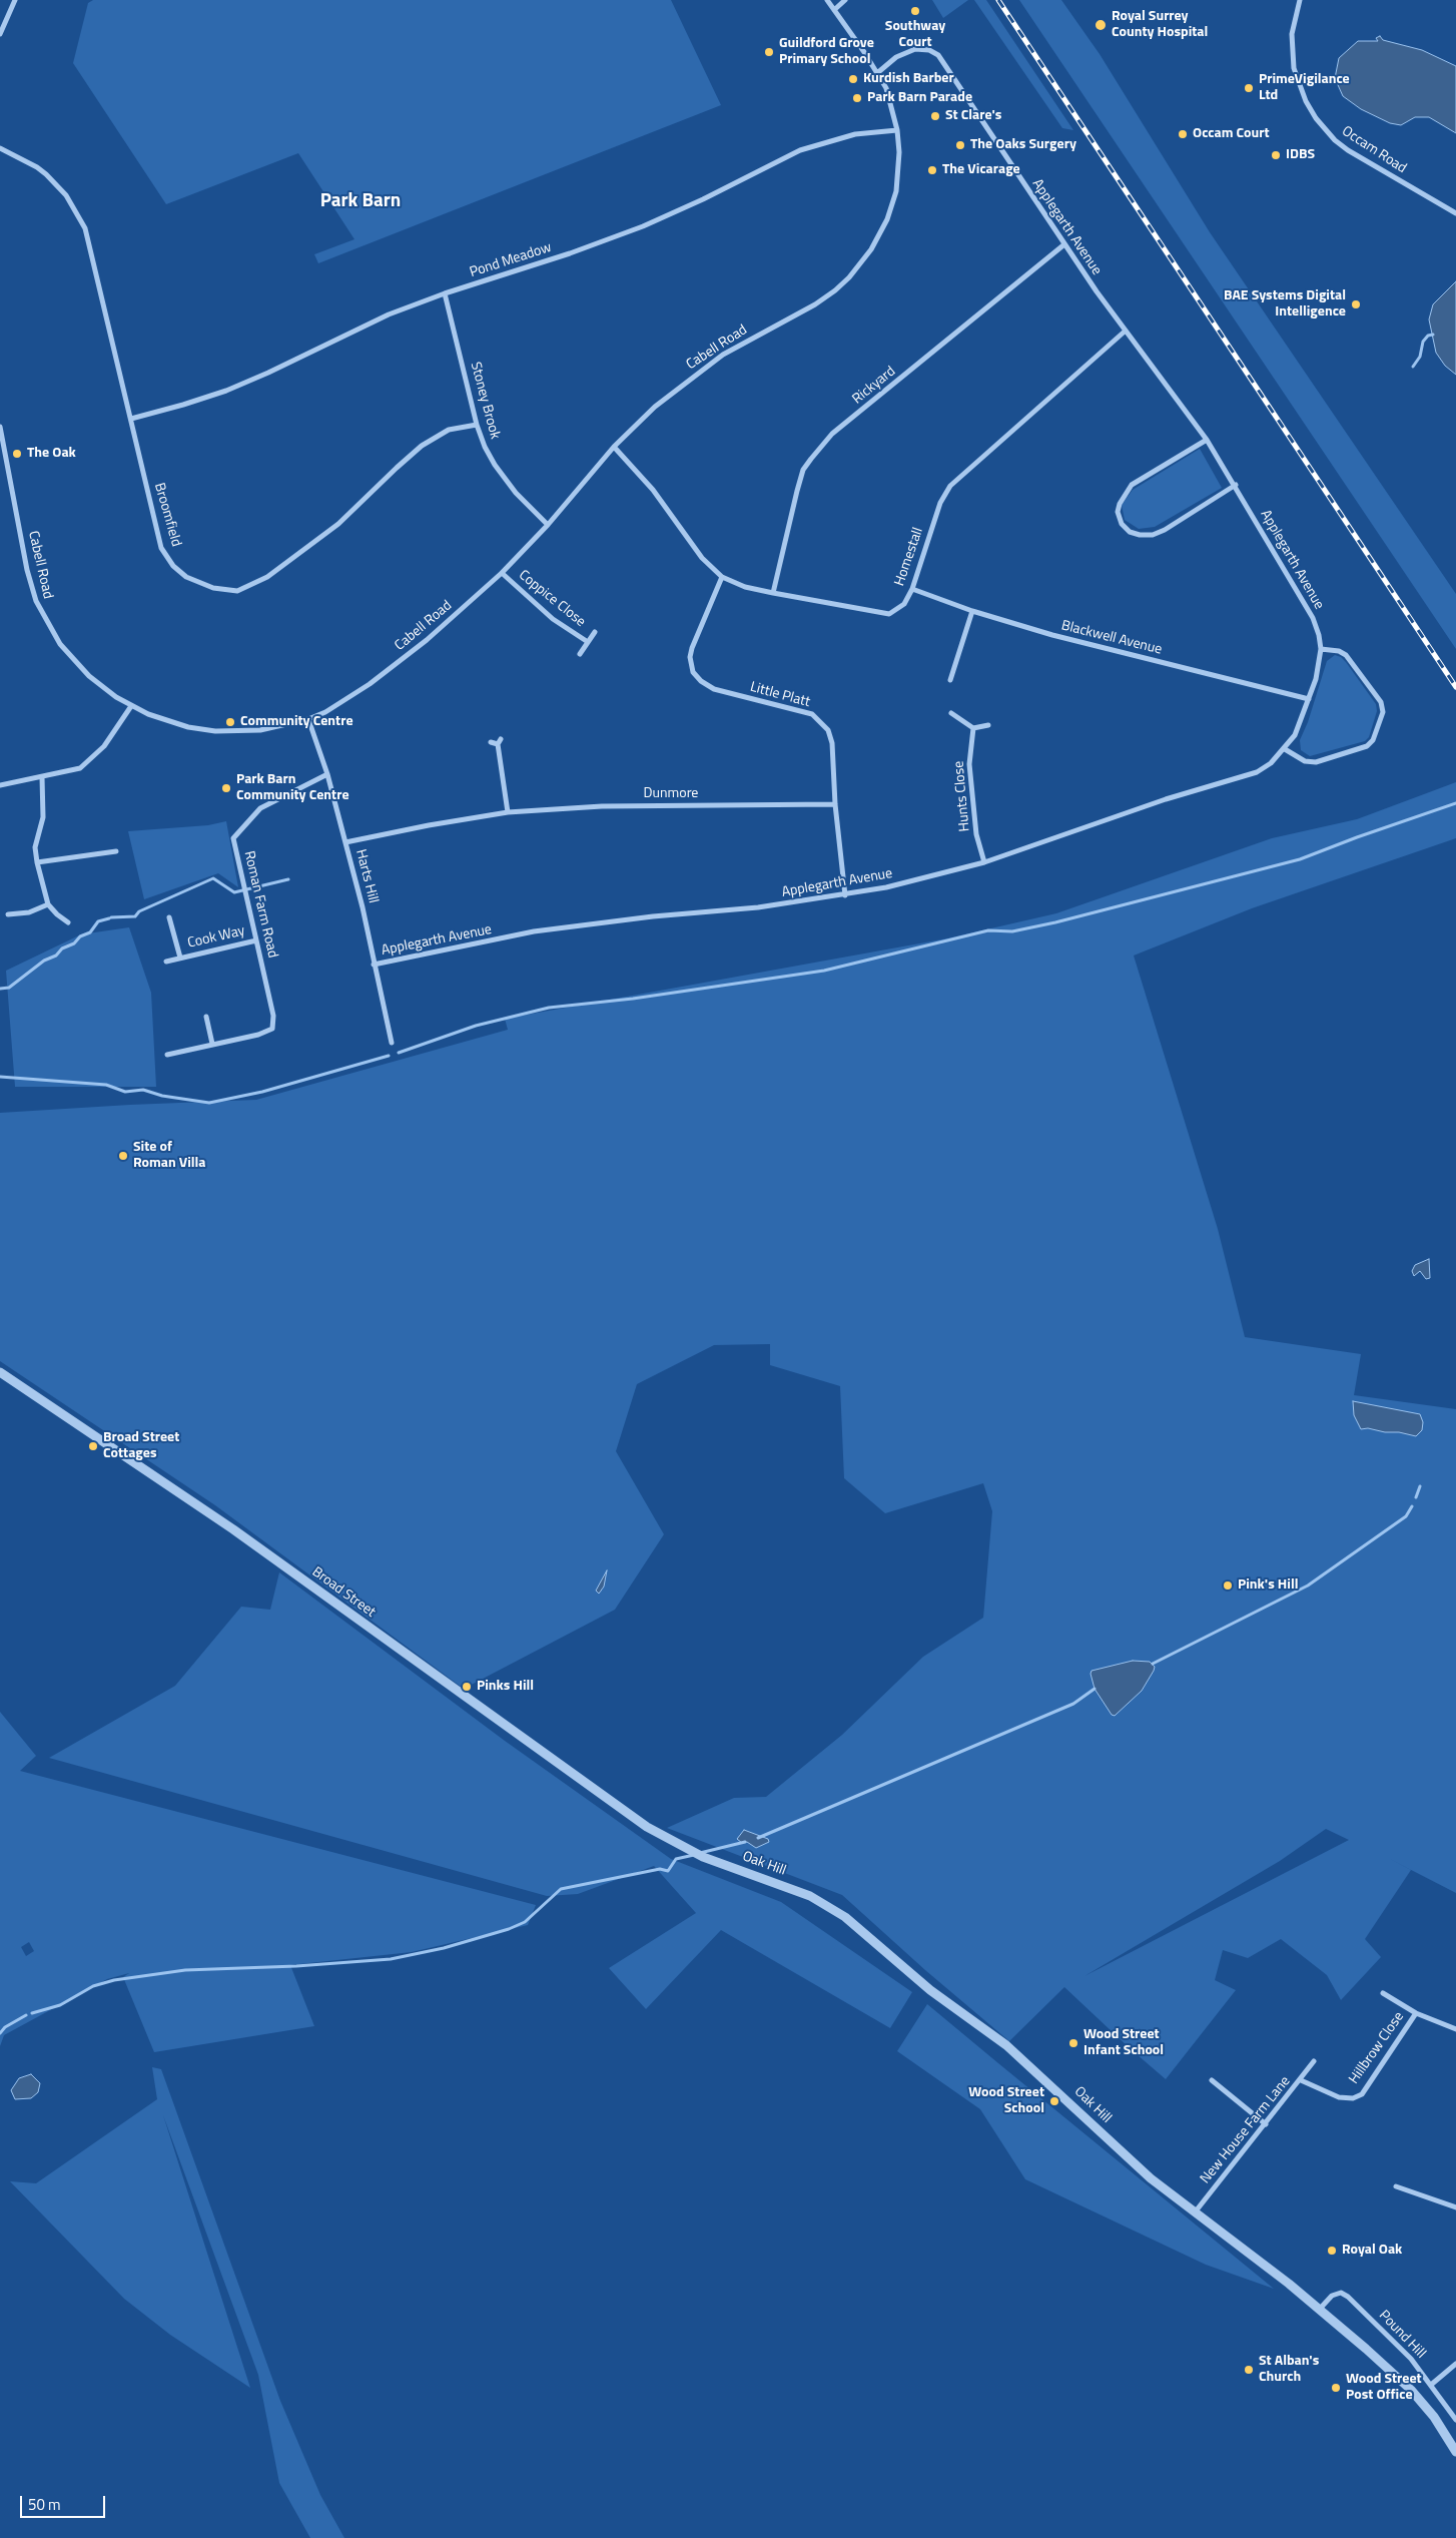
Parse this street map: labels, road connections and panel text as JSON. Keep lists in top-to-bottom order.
{
  "streets": {
    "street": [
      "Occam Road",
      "Applegarth Avenue",
      "Pond Meadow",
      "Cabell Road",
      "Rickyard",
      "Stoney Brook",
      "Broomfield",
      "Homestall",
      "Coppice Close",
      "Blackwell Avenue",
      "Little Platt",
      "Dunmore",
      "Hunts Close",
      "Harts Hill",
      "Roman Farm Road",
      "Cook Way",
      "Broad Street",
      "Oak Hill",
      "Hillbrow Close",
      "New House Farm Lane",
      "Pound Hill"
    ]
  },
  "crossings": [
    ["Applegarth Avenue", "Cabell Road"],
    ["Applegarth Avenue", "Rickyard"],
    ["Applegarth Avenue", "Homestall"],
    ["Applegarth Avenue", "Blackwell Avenue"],
    ["Applegarth Avenue", "Little Platt"],
    ["Applegarth Avenue", "Hunts Close"],
    ["Applegarth Avenue", "Harts Hill"],
    ["Pond Meadow", "Cabell Road"],
    ["Pond Meadow", "Stoney Brook"],
    ["Pond Meadow", "Broomfield"],
    ["Cabell Road", "Stoney Brook"],
    ["Cabell Road", "Homestall"],
    ["Cabell Road", "Coppice Close"],
    ["Cabell Road", "Harts Hill"],
    ["Rickyard", "Homestall"],
    ["Stoney Brook", "Broomfield"],
    ["Homestall", "Blackwell Avenue"],
    ["Homestall", "Little Platt"],
    ["Little Platt", "Dunmore"],
    ["Dunmore", "Harts Hill"],
    ["Harts Hill", "Roman Farm Road"],
    ["Roman Farm Road", "Cook Way"],
    ["Broad Street", "Oak Hill"],
    ["Oak Hill", "New House Farm Lane"],
    ["Oak Hill", "Pound Hill"],
    ["Hillbrow Close", "New House Farm Lane"]
  ],
  "districts": ["Park Barn"],
  "places": [
    "Southway Court",
    "Royal Surrey County Hospital",
    "Guildford Grove Primary School",
    "Kurdish Barber",
    "PrimeVigilance Ltd",
    "Park Barn Parade",
    "St Clare's",
    "Occam Court",
    "The Oaks Surgery",
    "IDBS",
    "The Vicarage",
    "BAE Systems Digital Intelligence",
    "The Oak",
    "Community Centre",
    "Park Barn Community Centre",
    "Site of Roman Villa",
    "Broad Street Cottages",
    "Pink's Hill",
    "Pinks Hill",
    "Wood Street Infant School",
    "Wood Street School",
    "Royal Oak",
    "St Alban's Church",
    "Wood Street Post Office"
  ],
  "scale_bar": "50 m"
}
